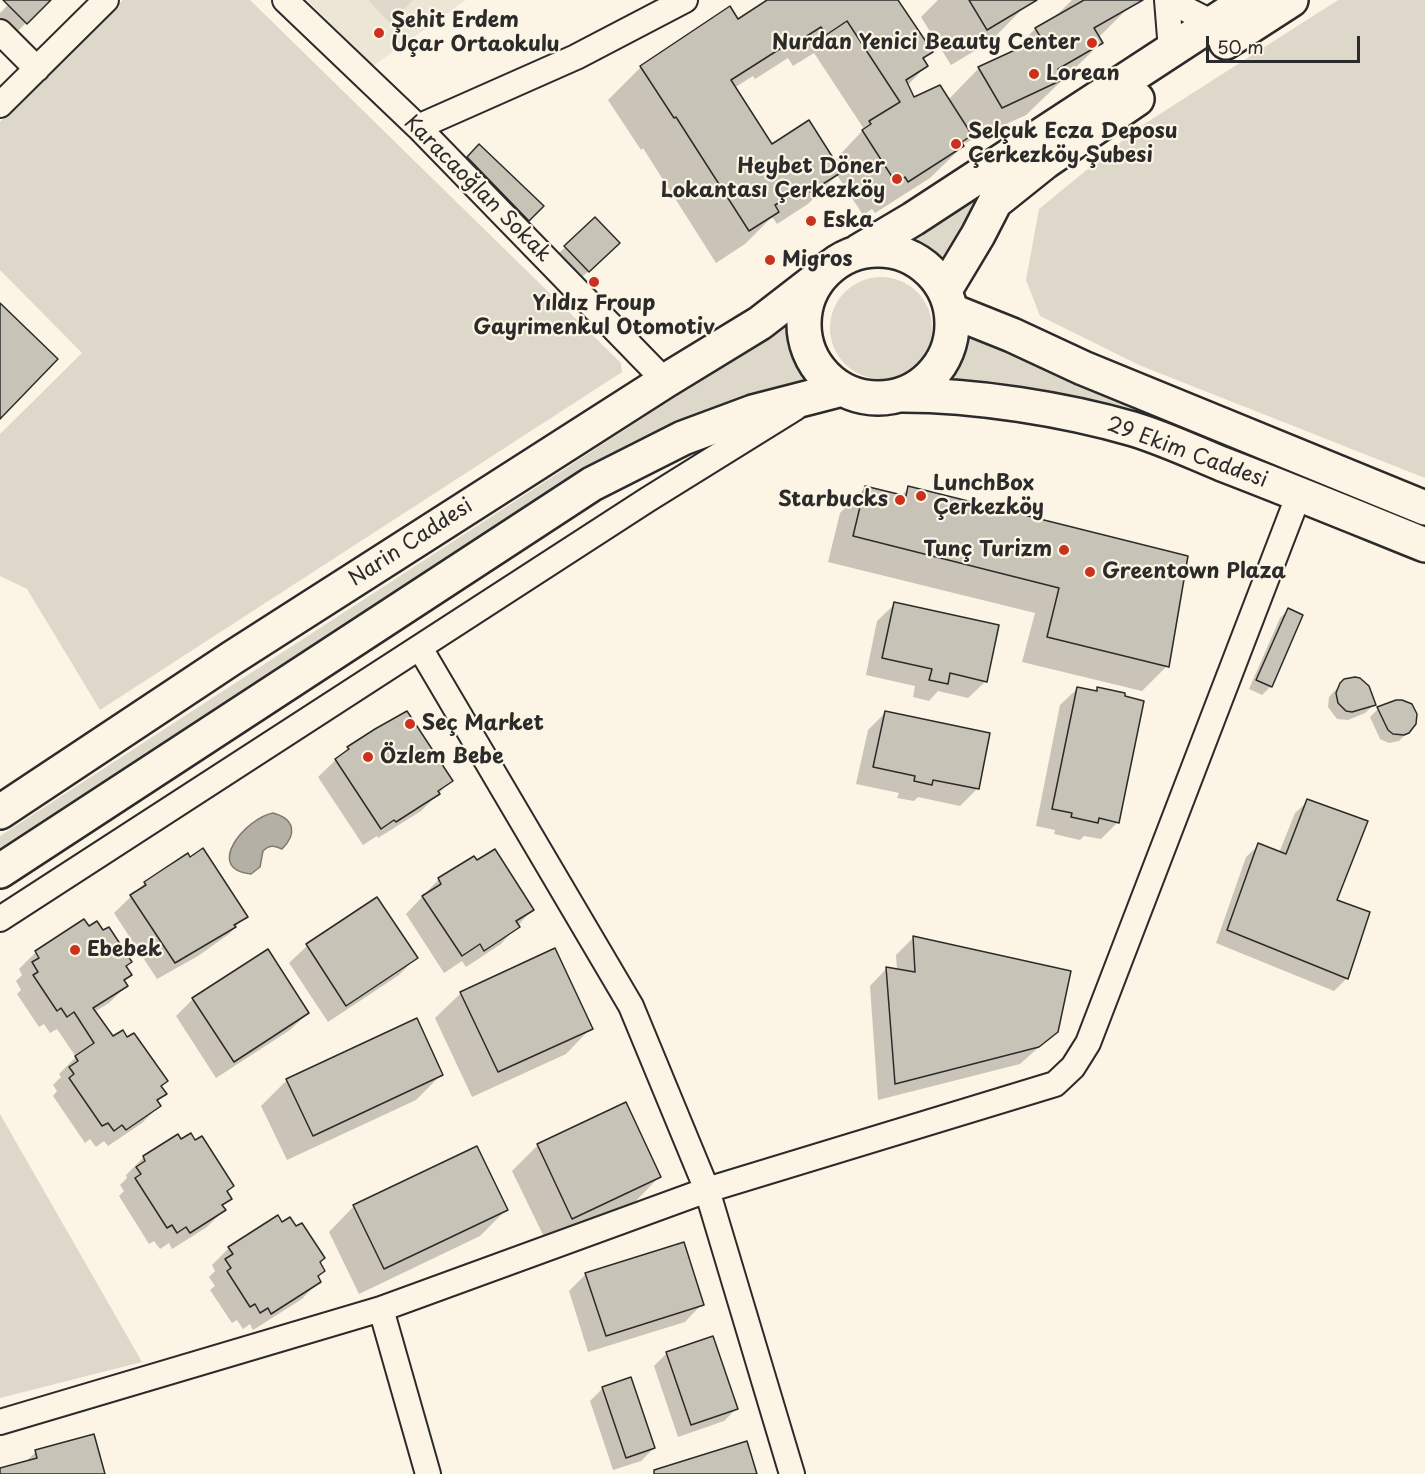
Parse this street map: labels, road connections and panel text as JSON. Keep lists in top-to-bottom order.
{
  "streets": {
    "main road": ["29 Ekim Caddesi", "Narin Caddesi"],
    "street": ["Karacaoğlan Sokak"]
  },
  "crossings": [
    ["Karacaoğlan Sokak", "Narin Caddesi"],
    ["29 Ekim Caddesi", "Narin Caddesi"]
  ],
  "places": [
    "Şehit Erdem Uçar Ortaokulu",
    "Nurdan Yenici Beauty Center",
    "Lorean",
    "Selçuk Ecza Deposu Çerkezköy Şubesi",
    "Heybet Döner Lokantası Çerkezköy",
    "Eska",
    "Migros",
    "Yıldız Froup Gayrimenkul Otomotiv",
    "LunchBox Çerkezköy",
    "Starbucks",
    "Tunç Turizm",
    "Greentown Plaza",
    "Seç Market",
    "Özlem Bebe",
    "Ebebek"
  ],
  "scale_bar": "50 m"
}
